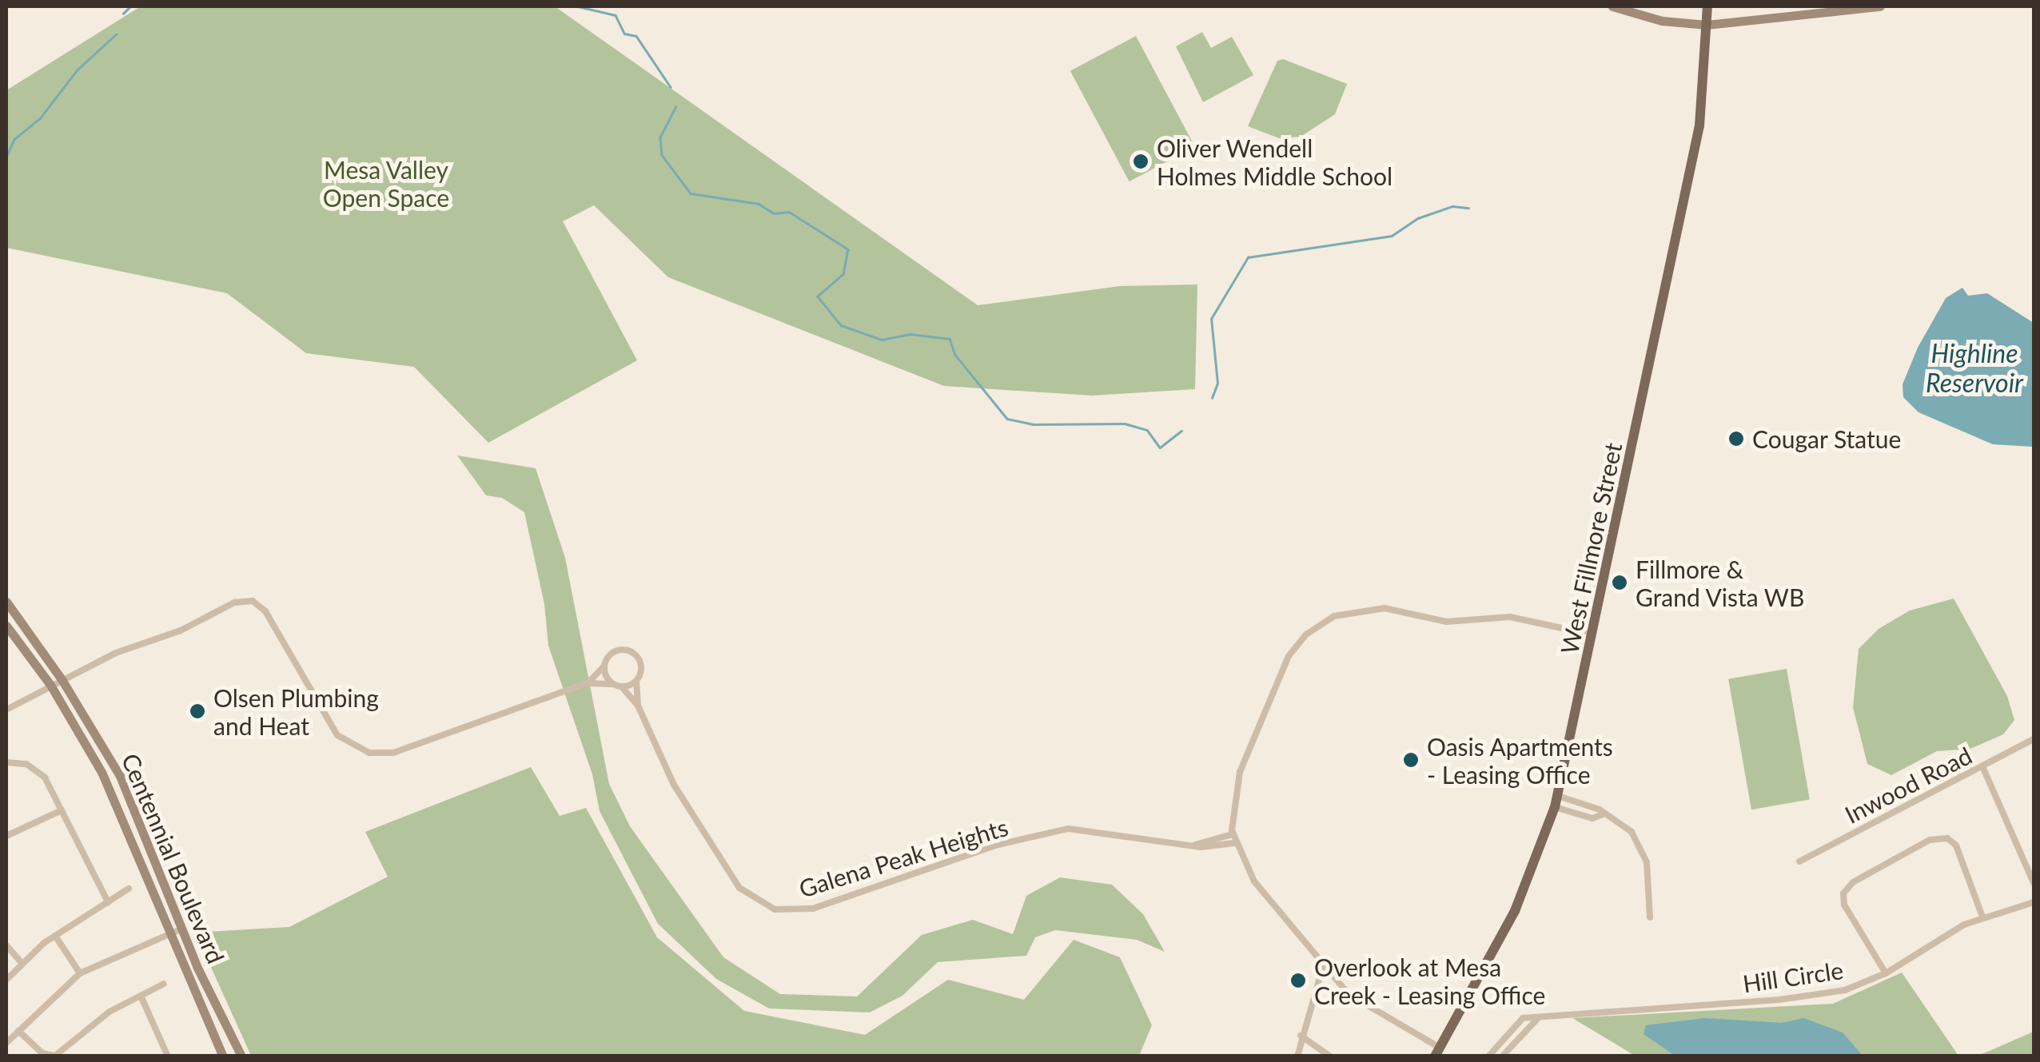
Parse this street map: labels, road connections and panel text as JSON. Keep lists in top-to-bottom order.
{
  "streets": {
    "main road": ["West Fillmore Street", "Centennial Boulevard"],
    "street": ["Inwood Road", "Galena Peak Heights", "Hill Circle"]
  },
  "water": ["Highline Reservoir"],
  "parks": ["Mesa Valley Open Space"],
  "places": [
    "Oliver Wendell Holmes Middle School",
    "Cougar Statue",
    "Fillmore & Grand Vista WB",
    "Olsen Plumbing and Heat",
    "Oasis Apartments - Leasing Office",
    "Overlook at Mesa Creek - Leasing Office"
  ]
}
